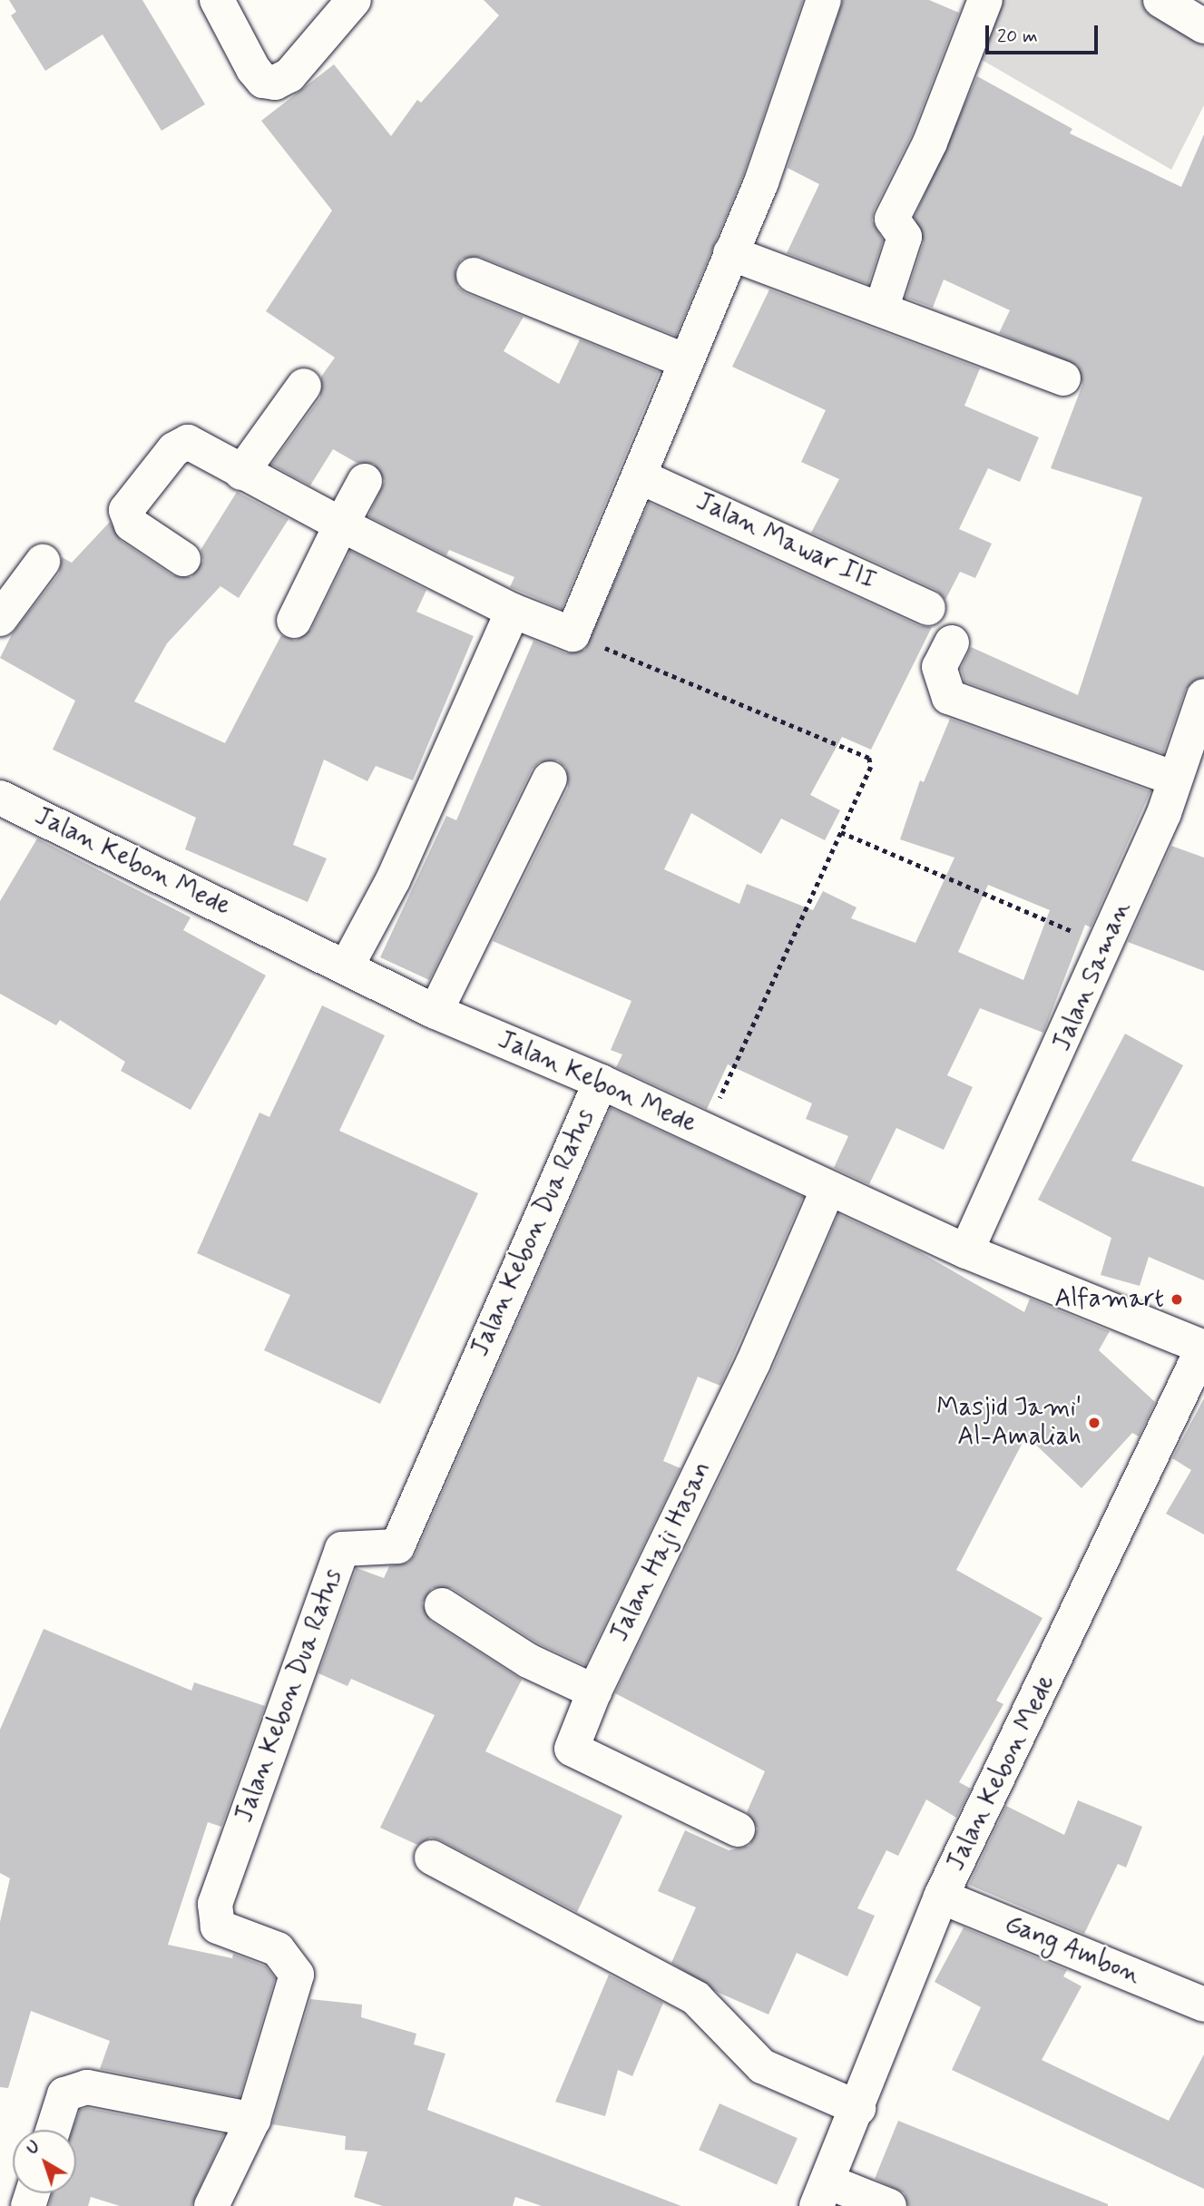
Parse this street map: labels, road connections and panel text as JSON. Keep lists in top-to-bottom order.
{
  "streets": {
    "street": [
      "Jalan Mawar III",
      "Jalan Kebon Mede",
      "Jalan Saman",
      "Jalan Kebon Dua Ratus",
      "Jalan Haji Hasan",
      "Gang Ambon"
    ]
  },
  "crossings": [
    ["Jalan Kebon Mede", "Jalan Saman"],
    ["Jalan Kebon Mede", "Jalan Kebon Dua Ratus"],
    ["Jalan Kebon Mede", "Jalan Haji Hasan"],
    ["Jalan Kebon Mede", "Gang Ambon"]
  ],
  "places": ["Alfamart", "Masjid Jami' Al-Amaliah"],
  "scale_bar": "20 m",
  "north": "top left"
}
